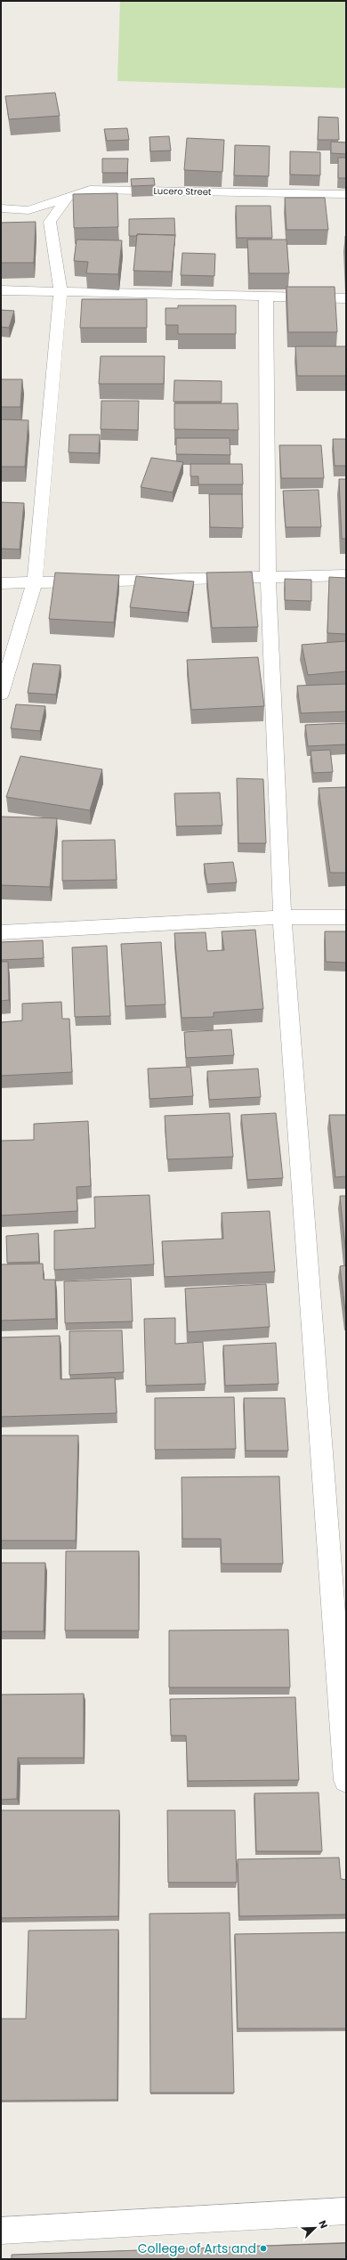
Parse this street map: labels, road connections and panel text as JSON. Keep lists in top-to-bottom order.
{
  "streets": {
    "street": ["Lucero Street"]
  },
  "places": ["College of Arts and"],
  "north": "top right"
}
